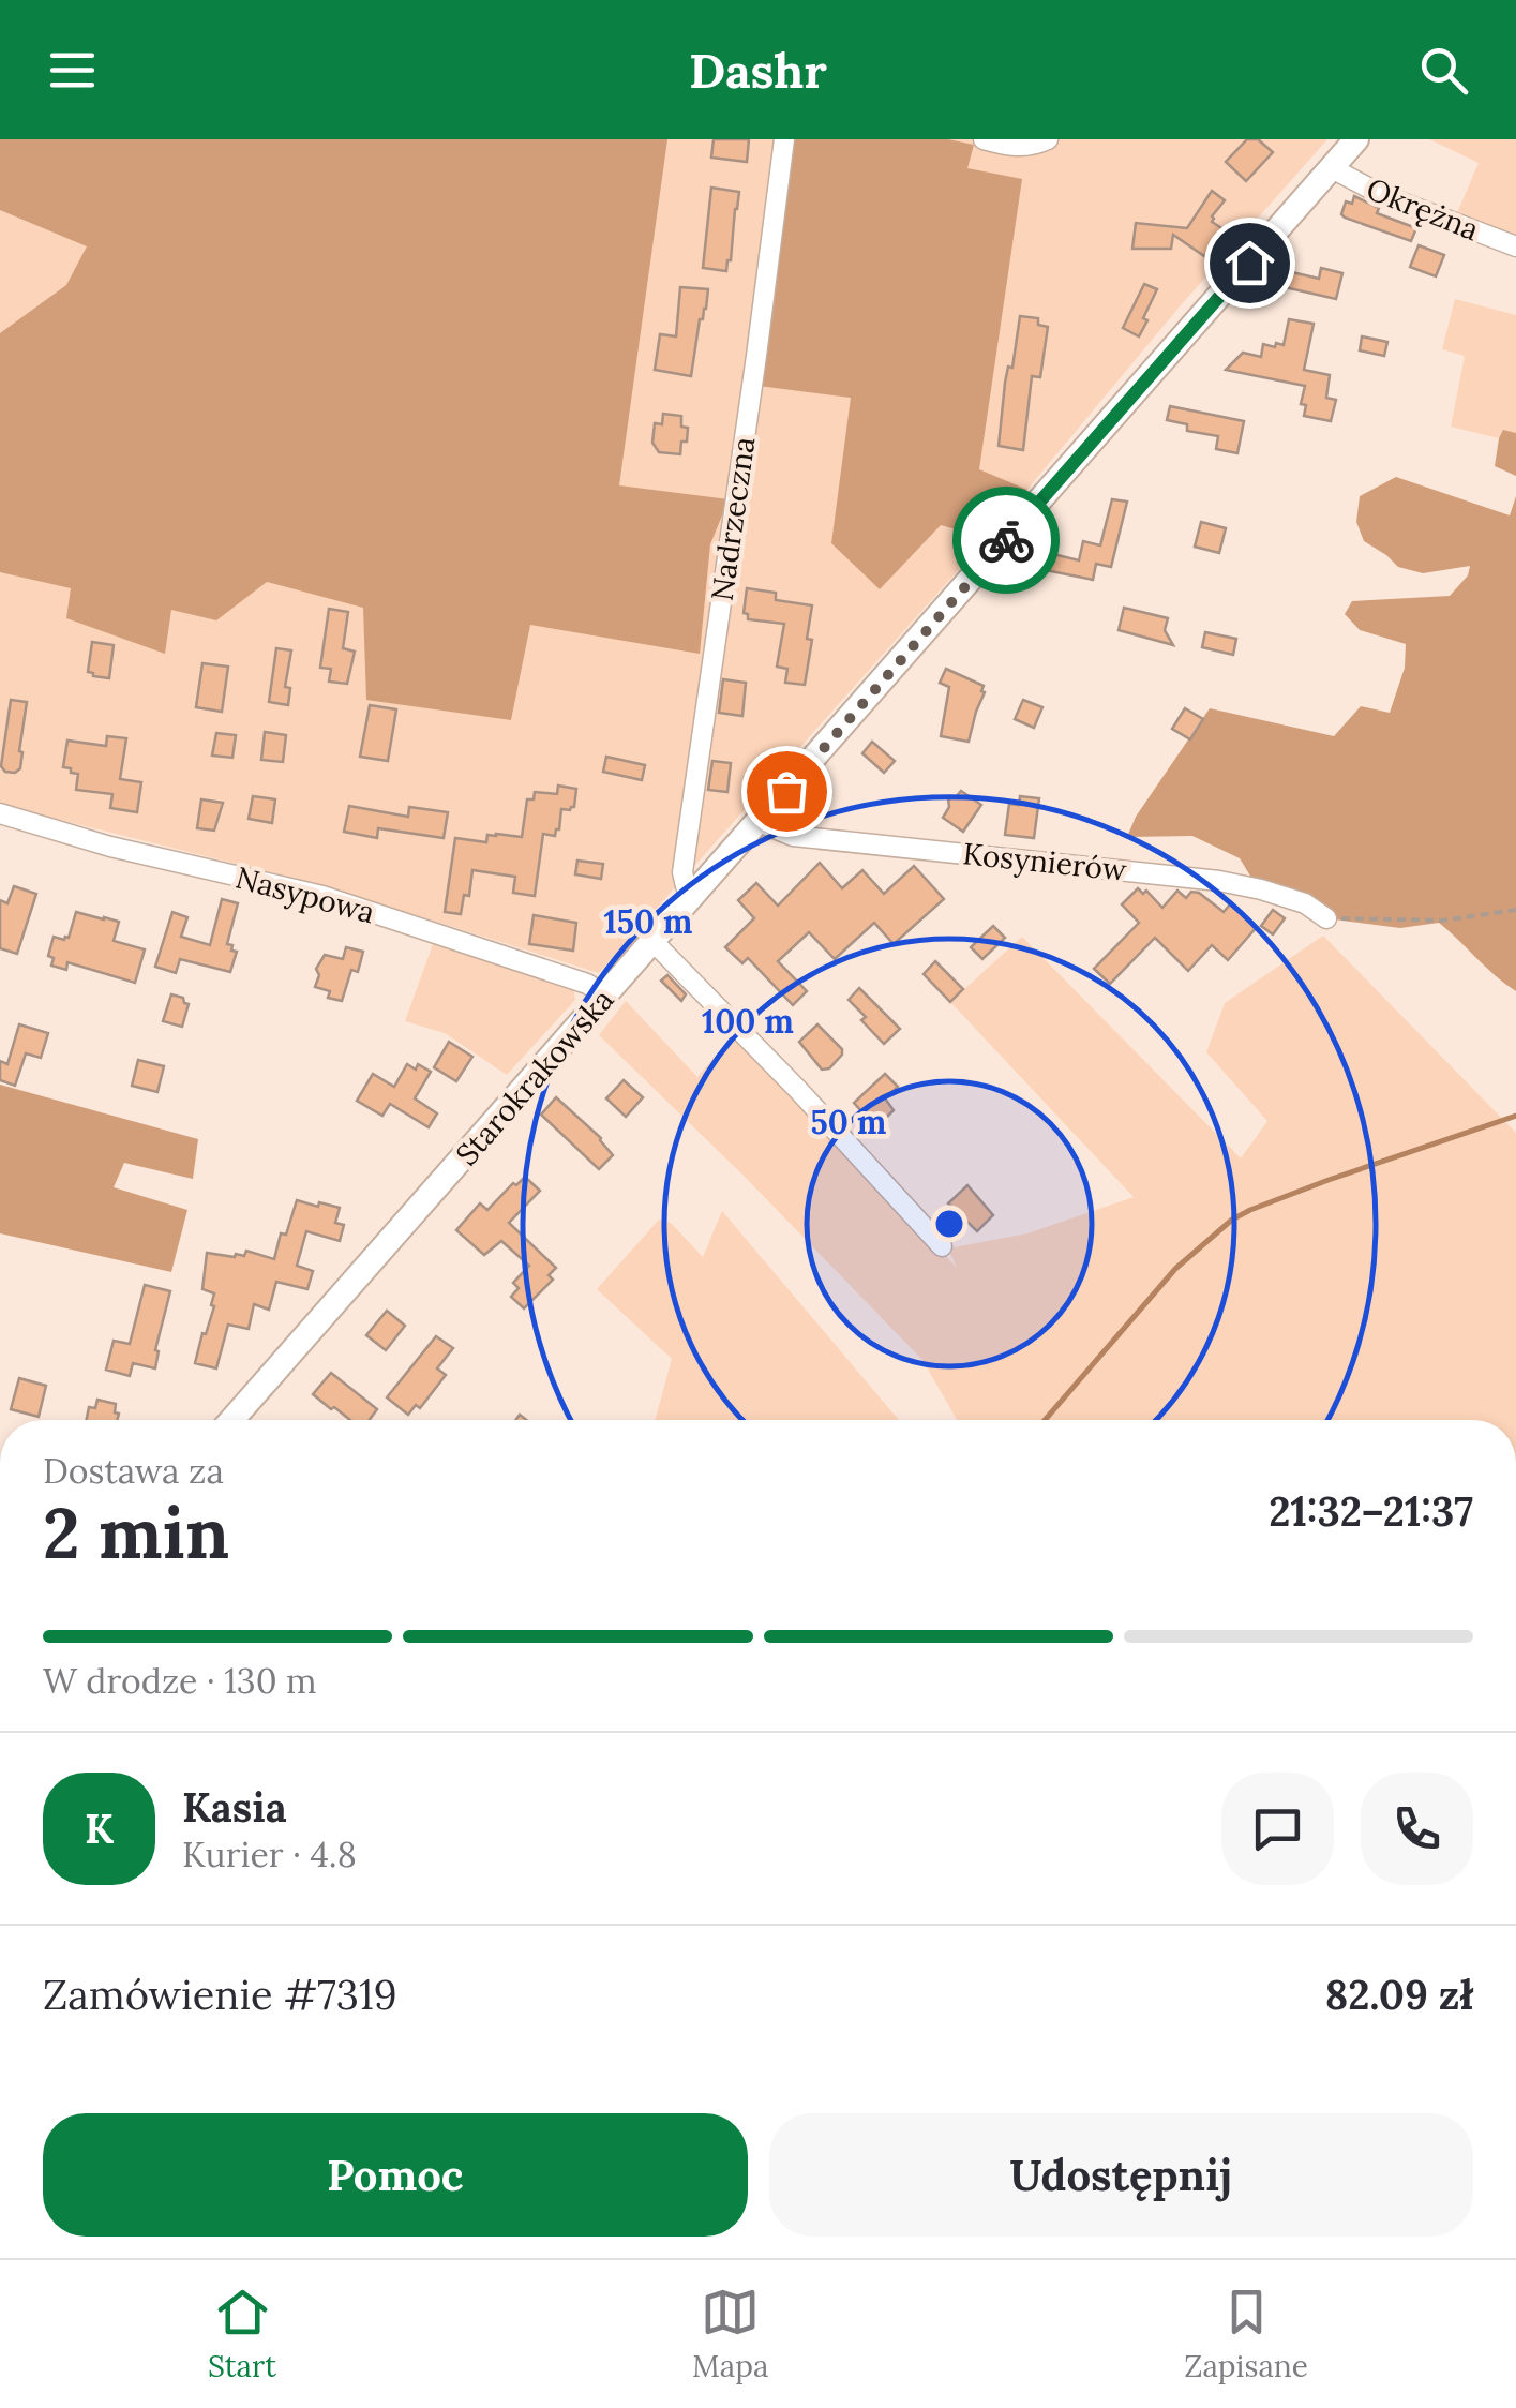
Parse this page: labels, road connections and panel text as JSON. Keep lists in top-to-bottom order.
{
  "streets": {
    "street": [
      "Okrężna",
      "Nadrzeczna",
      "Kosynierów",
      "Nasypowa",
      "Starokrakowska"
    ]
  },
  "crossings": [
    ["Okrężna", "Starokrakowska"],
    ["Nadrzeczna", "Starokrakowska"],
    ["Kosynierów", "Starokrakowska"],
    ["Nasypowa", "Starokrakowska"]
  ],
  "page": {
    "header": "Dashr",
    "heading": ["2 min", "Dostawa za", "21:32–21:37"],
    "panel": [
      "Kasia",
      "Kurier · 4.8",
      "Zamówienie #7319",
      "82.09 zł"
    ],
    "bar": "W drodze · 130 m",
    "round": "K",
    "buttons": ["Pomoc", "Udostępnij"],
    "tabs": ["Start", "Mapa", "Zapisane"]
  },
  "rings": ["150 m", "100 m", "50 m"]
}
